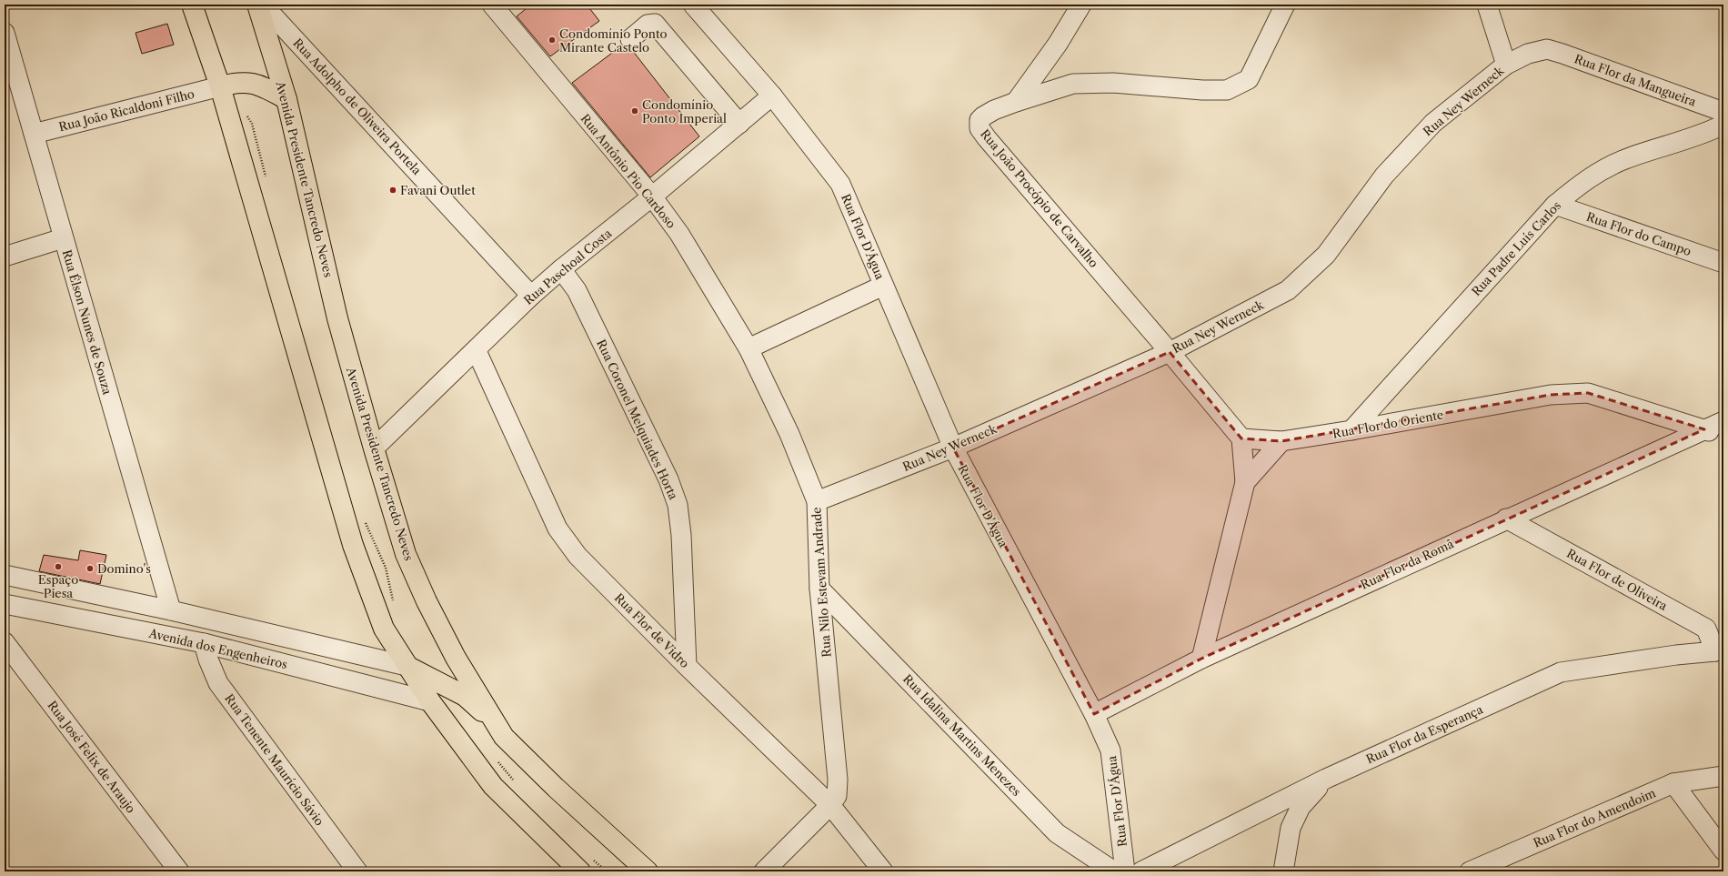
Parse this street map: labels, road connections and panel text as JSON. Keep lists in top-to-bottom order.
{
  "streets": {
    "main road": ["Avenida Presidente Tancredo Neves"],
    "street": [
      "Rua Flor da Mangueira",
      "Rua Ney Werneck",
      "Rua Adolpho de Oliveira Portela",
      "Rua João Ricaldoni Filho",
      "Rua Antônio Pio Cardoso",
      "Rua João Procópio de Carvalho",
      "Rua Flor do Campo",
      "Rua Flor D'Água",
      "Rua Padre Luís Carlos",
      "Rua Paschoal Costa",
      "Rua Élson Nunes de Souza",
      "Rua Coronel Melquiades Horta",
      "Rua Flor do Oriente",
      "Rua Flor da Romã",
      "Rua Flor de Oliveira",
      "Rua Nilo Estevam Andrade",
      "Rua Flor de Vidro",
      "Avenida dos Engenheiros",
      "Rua Flor da Esperança",
      "Rua Idalina Martins Menezes",
      "Rua José Felix de Araujo",
      "Rua Tenente Maurício Sávio",
      "Rua Flor do Amendoim"
    ]
  },
  "crossings": [
    ["Rua Flor da Mangueira", "Rua Ney Werneck"],
    ["Rua Ney Werneck", "Rua João Procópio de Carvalho"],
    ["Rua Ney Werneck", "Rua Flor D'Água"],
    ["Rua Ney Werneck", "Rua Nilo Estevam Andrade"],
    ["Rua Adolpho de Oliveira Portela", "Avenida Presidente Tancredo Neves"],
    ["Rua Adolpho de Oliveira Portela", "Rua Paschoal Costa"],
    ["Rua João Ricaldoni Filho", "Rua Élson Nunes de Souza"],
    ["Rua Antônio Pio Cardoso", "Rua Paschoal Costa"],
    ["Rua Antônio Pio Cardoso", "Rua Nilo Estevam Andrade"],
    ["Avenida Presidente Tancredo Neves", "Rua Paschoal Costa"],
    ["Rua Flor do Campo", "Rua Padre Luís Carlos"],
    ["Rua Flor D'Água", "Rua Paschoal Costa"],
    ["Rua Flor D'Água", "Rua Flor da Romã"],
    ["Rua Padre Luís Carlos", "Rua Flor do Oriente"],
    ["Rua Paschoal Costa", "Rua Coronel Melquiades Horta"],
    ["Rua Paschoal Costa", "Rua Flor de Vidro"],
    ["Rua Coronel Melquiades Horta", "Rua Flor de Vidro"],
    ["Rua Flor do Oriente", "Rua Flor da Romã"],
    ["Rua Flor da Romã", "Rua Flor de Oliveira"],
    ["Rua Flor de Oliveira", "Rua Flor da Esperança"],
    ["Rua Nilo Estevam Andrade", "Rua Flor de Vidro"],
    ["Rua Nilo Estevam Andrade", "Rua Idalina Martins Menezes"],
    ["Avenida dos Engenheiros", "Rua Tenente Maurício Sávio"]
  ],
  "places": [
    "Condomínio Ponto Mirante Castelo",
    "Condomínio Ponto Imperial",
    "Favani Outlet",
    "Espaço Piesa",
    "Domino's"
  ]
}
